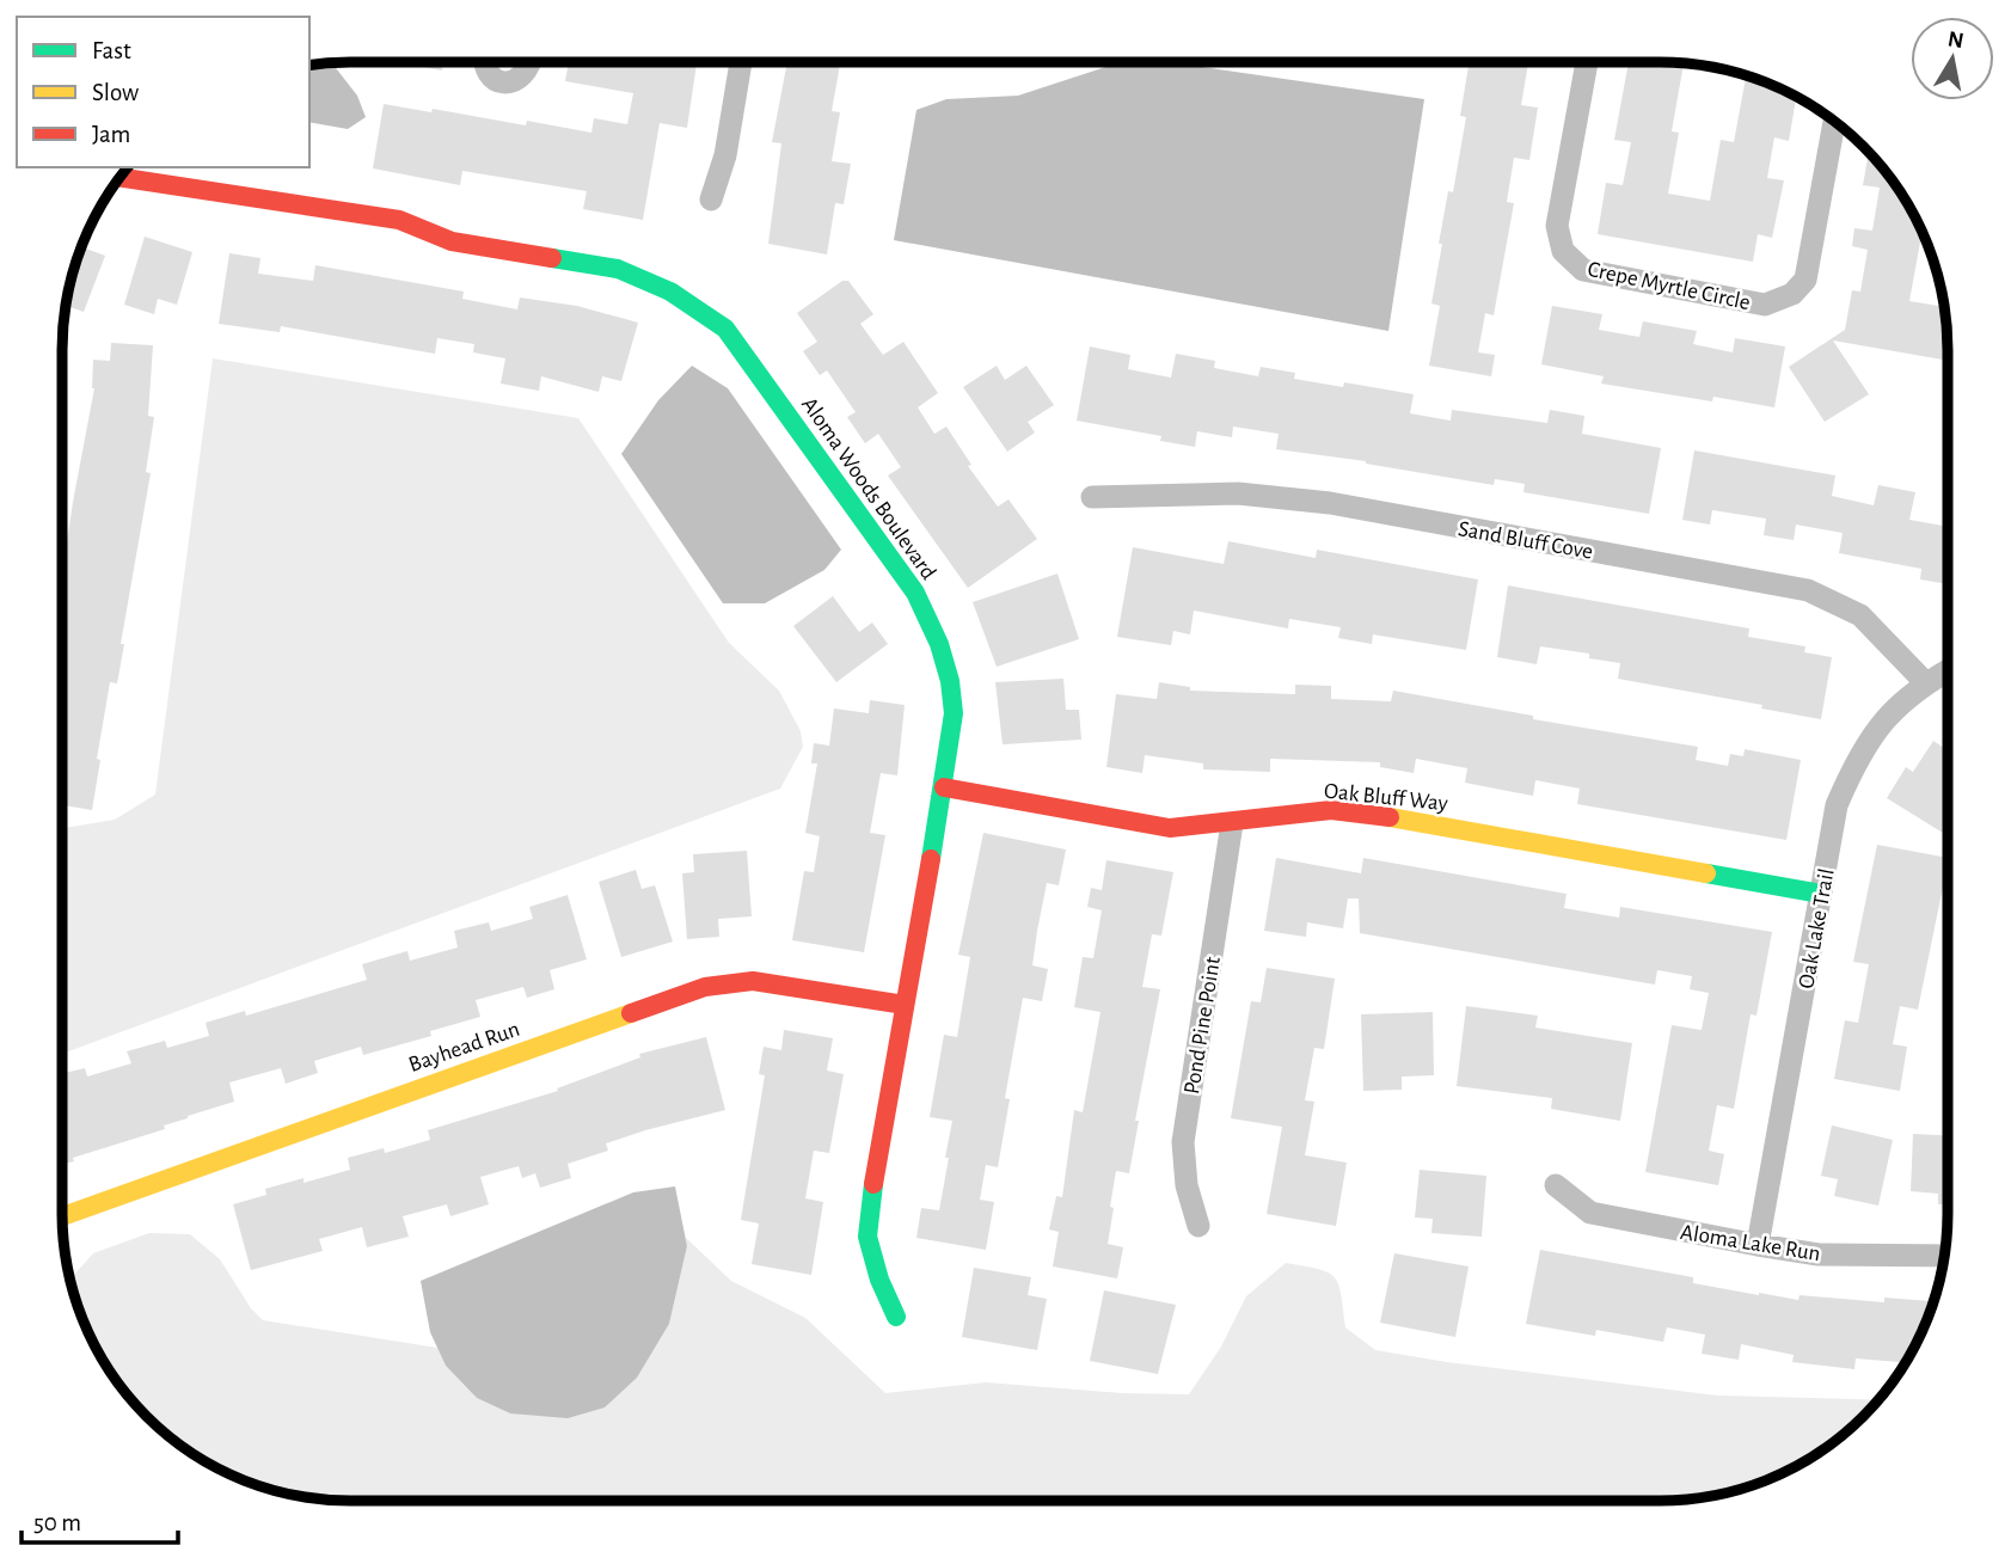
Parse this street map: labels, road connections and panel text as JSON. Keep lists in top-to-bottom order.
{
  "streets": {
    "street": [
      "Crepe Myrtle Circle",
      "Aloma Woods Boulevard",
      "Sand Bluff Cove",
      "Oak Bluff Way",
      "Oak Lake Trail",
      "Pond Pine Point",
      "Bayhead Run",
      "Aloma Lake Run"
    ]
  },
  "crossings": [
    ["Aloma Woods Boulevard", "Oak Bluff Way"],
    ["Aloma Woods Boulevard", "Bayhead Run"],
    ["Sand Bluff Cove", "Oak Lake Trail"],
    ["Oak Bluff Way", "Oak Lake Trail"],
    ["Oak Bluff Way", "Pond Pine Point"],
    ["Oak Lake Trail", "Aloma Lake Run"]
  ],
  "legend": ["Fast", "Slow", "Jam"],
  "scale_bar": "50 m",
  "north": "top"
}
